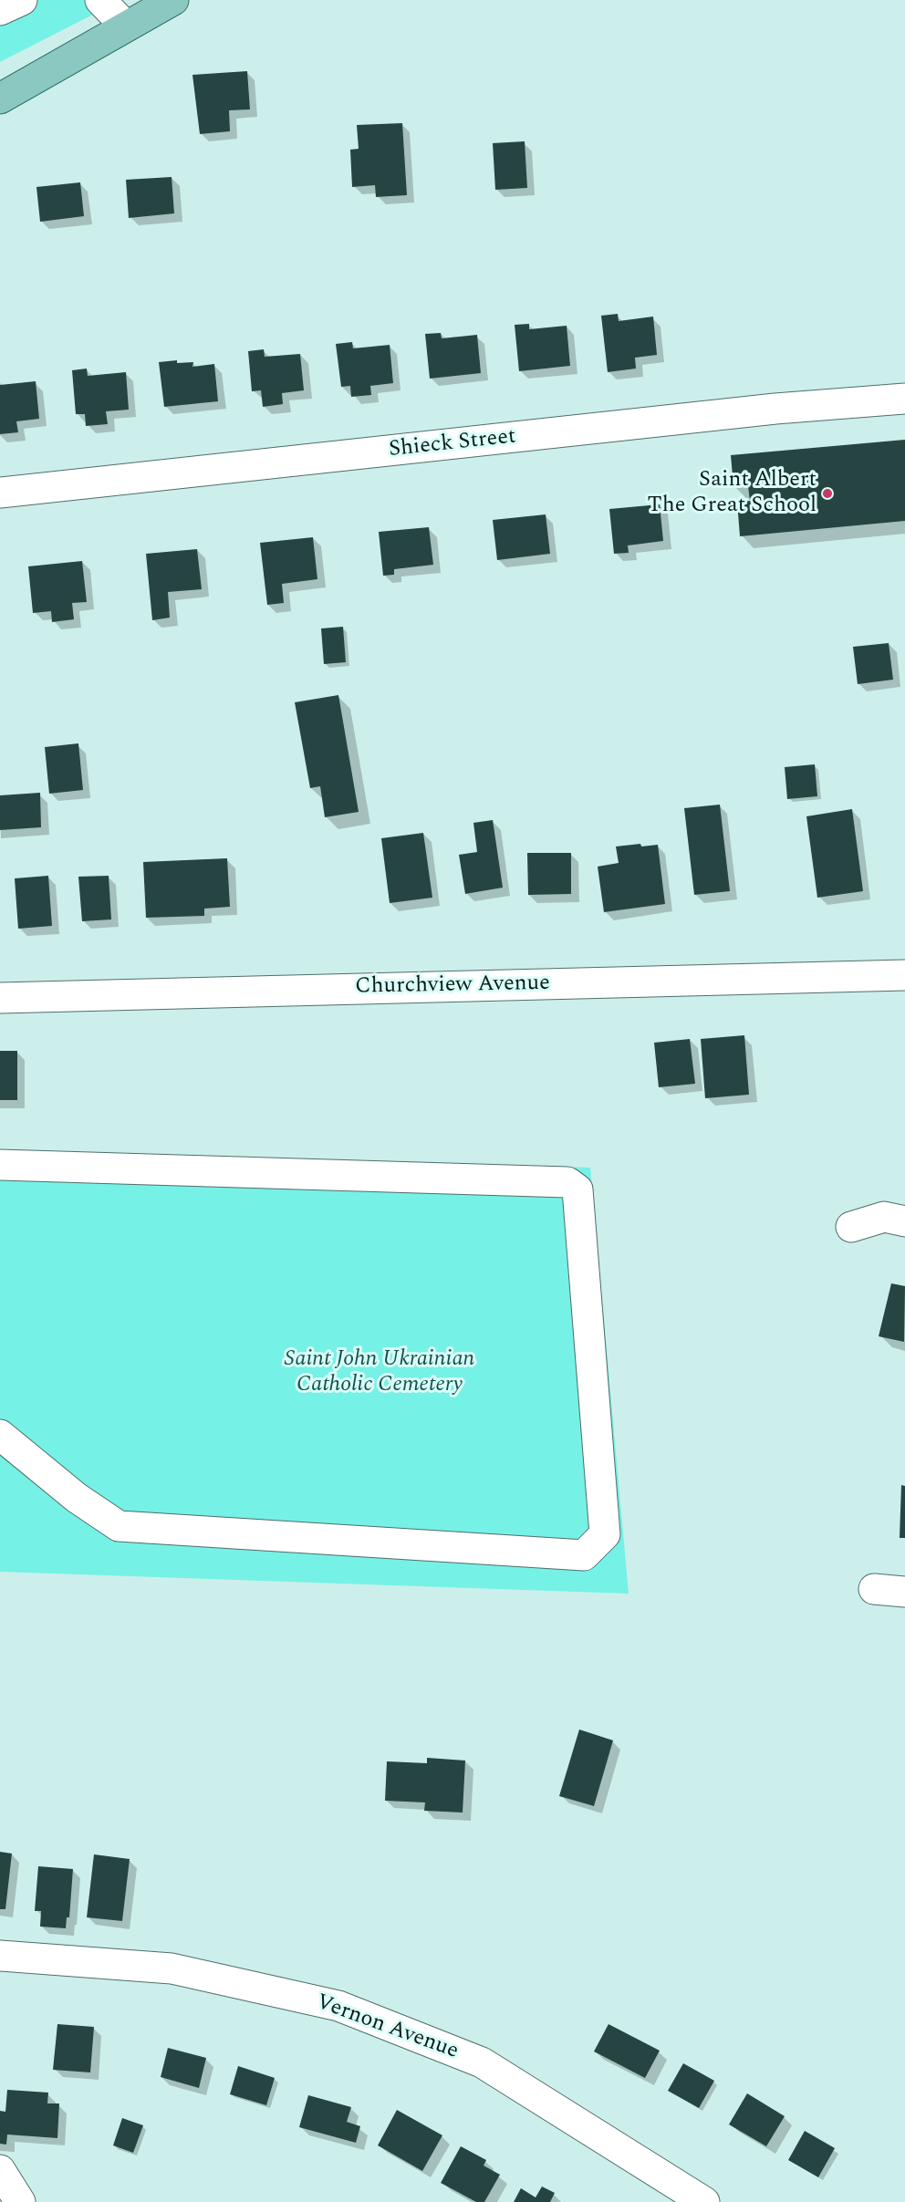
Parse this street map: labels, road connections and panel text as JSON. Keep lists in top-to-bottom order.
{
  "streets": {
    "street": ["Shieck Street", "Churchview Avenue", "Vernon Avenue"]
  },
  "parks": ["Saint John Ukrainian Catholic Cemetery"],
  "places": ["Saint Albert The Great School"]
}
